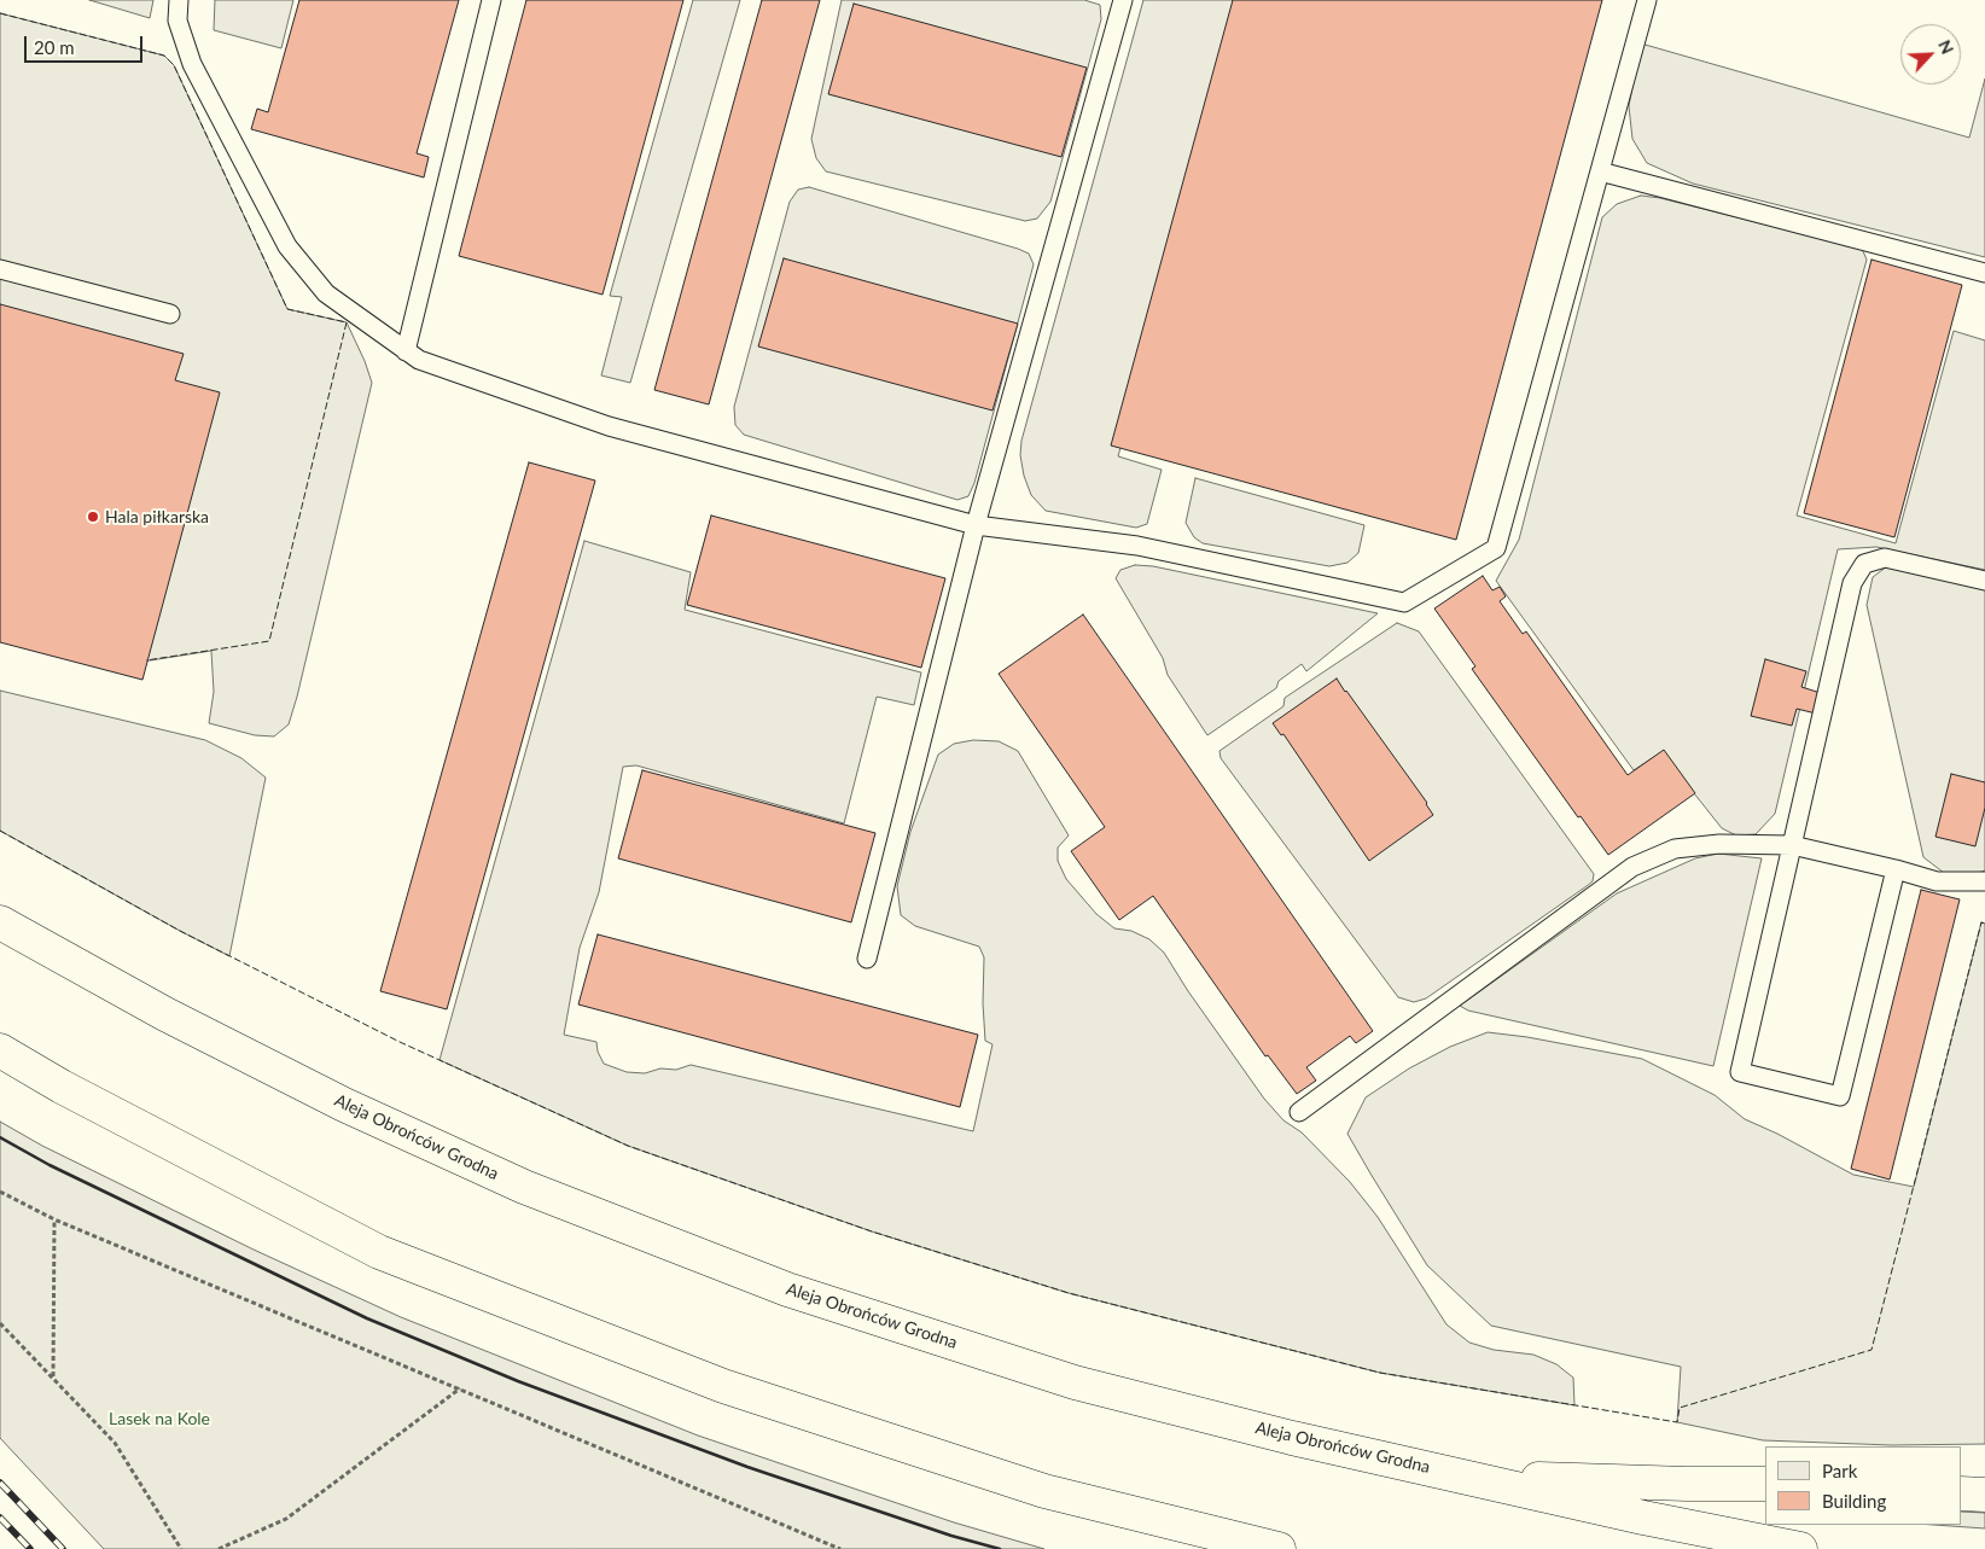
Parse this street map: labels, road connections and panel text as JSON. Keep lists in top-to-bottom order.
{
  "streets": {
    "highway": ["Aleja Obrońców Grodna"]
  },
  "parks": ["Lasek na Kole"],
  "places": ["Hala piłkarska"],
  "legend": ["Park", "Building"],
  "scale_bar": "20 m",
  "north": "top right"
}
